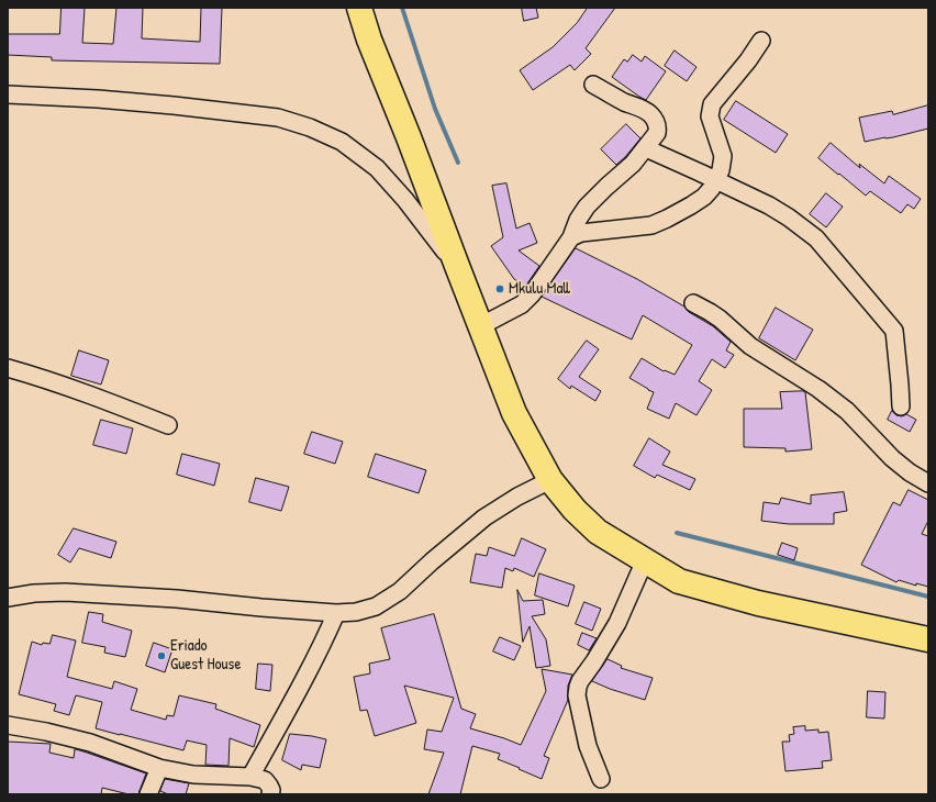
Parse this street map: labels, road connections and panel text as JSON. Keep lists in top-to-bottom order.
{
  "places": ["Mkulu Mall", "Eriado Guest House"]
}
